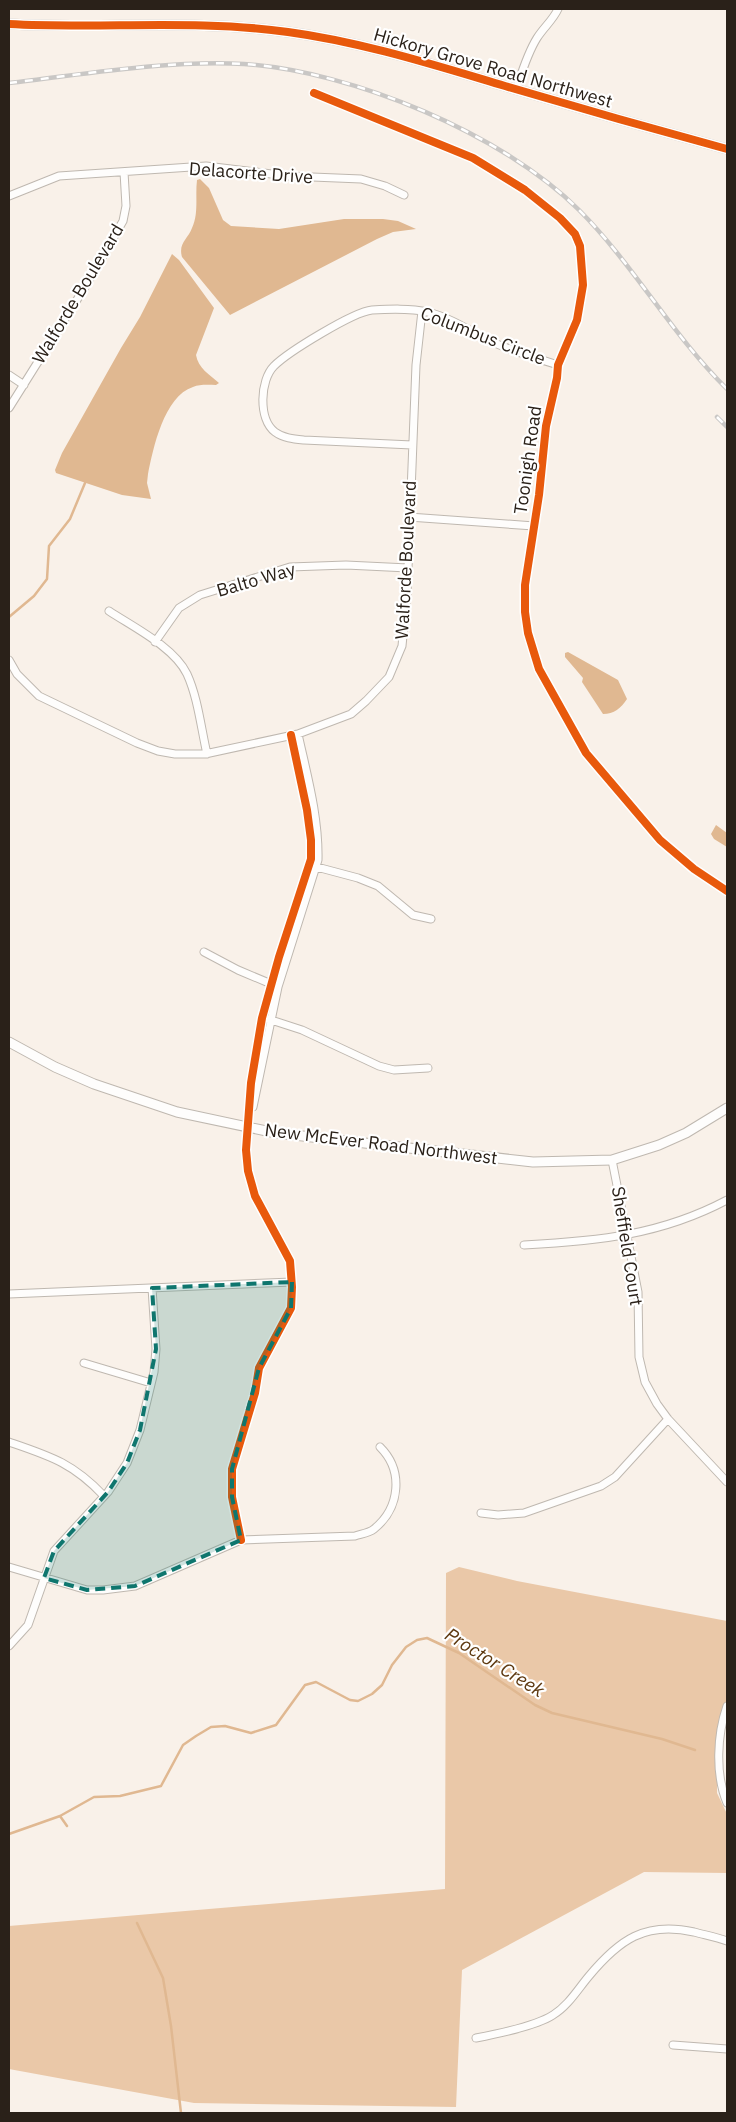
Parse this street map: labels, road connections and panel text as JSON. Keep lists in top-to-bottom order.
{
  "streets": {
    "street": [
      "Hickory Grove Road Northwest",
      "Delacorte Drive",
      "Walforde Boulevard",
      "Columbus Circle",
      "Toonigh Road",
      "Balto Way",
      "New McEver Road Northwest",
      "Sheffield Court"
    ]
  },
  "crossings": [
    ["Delacorte Drive", "Walforde Boulevard"],
    ["Walforde Boulevard", "Columbus Circle"],
    ["Walforde Boulevard", "Balto Way"],
    ["Columbus Circle", "Toonigh Road"],
    ["New McEver Road Northwest", "Sheffield Court"]
  ],
  "water": ["Proctor Creek"]
}
